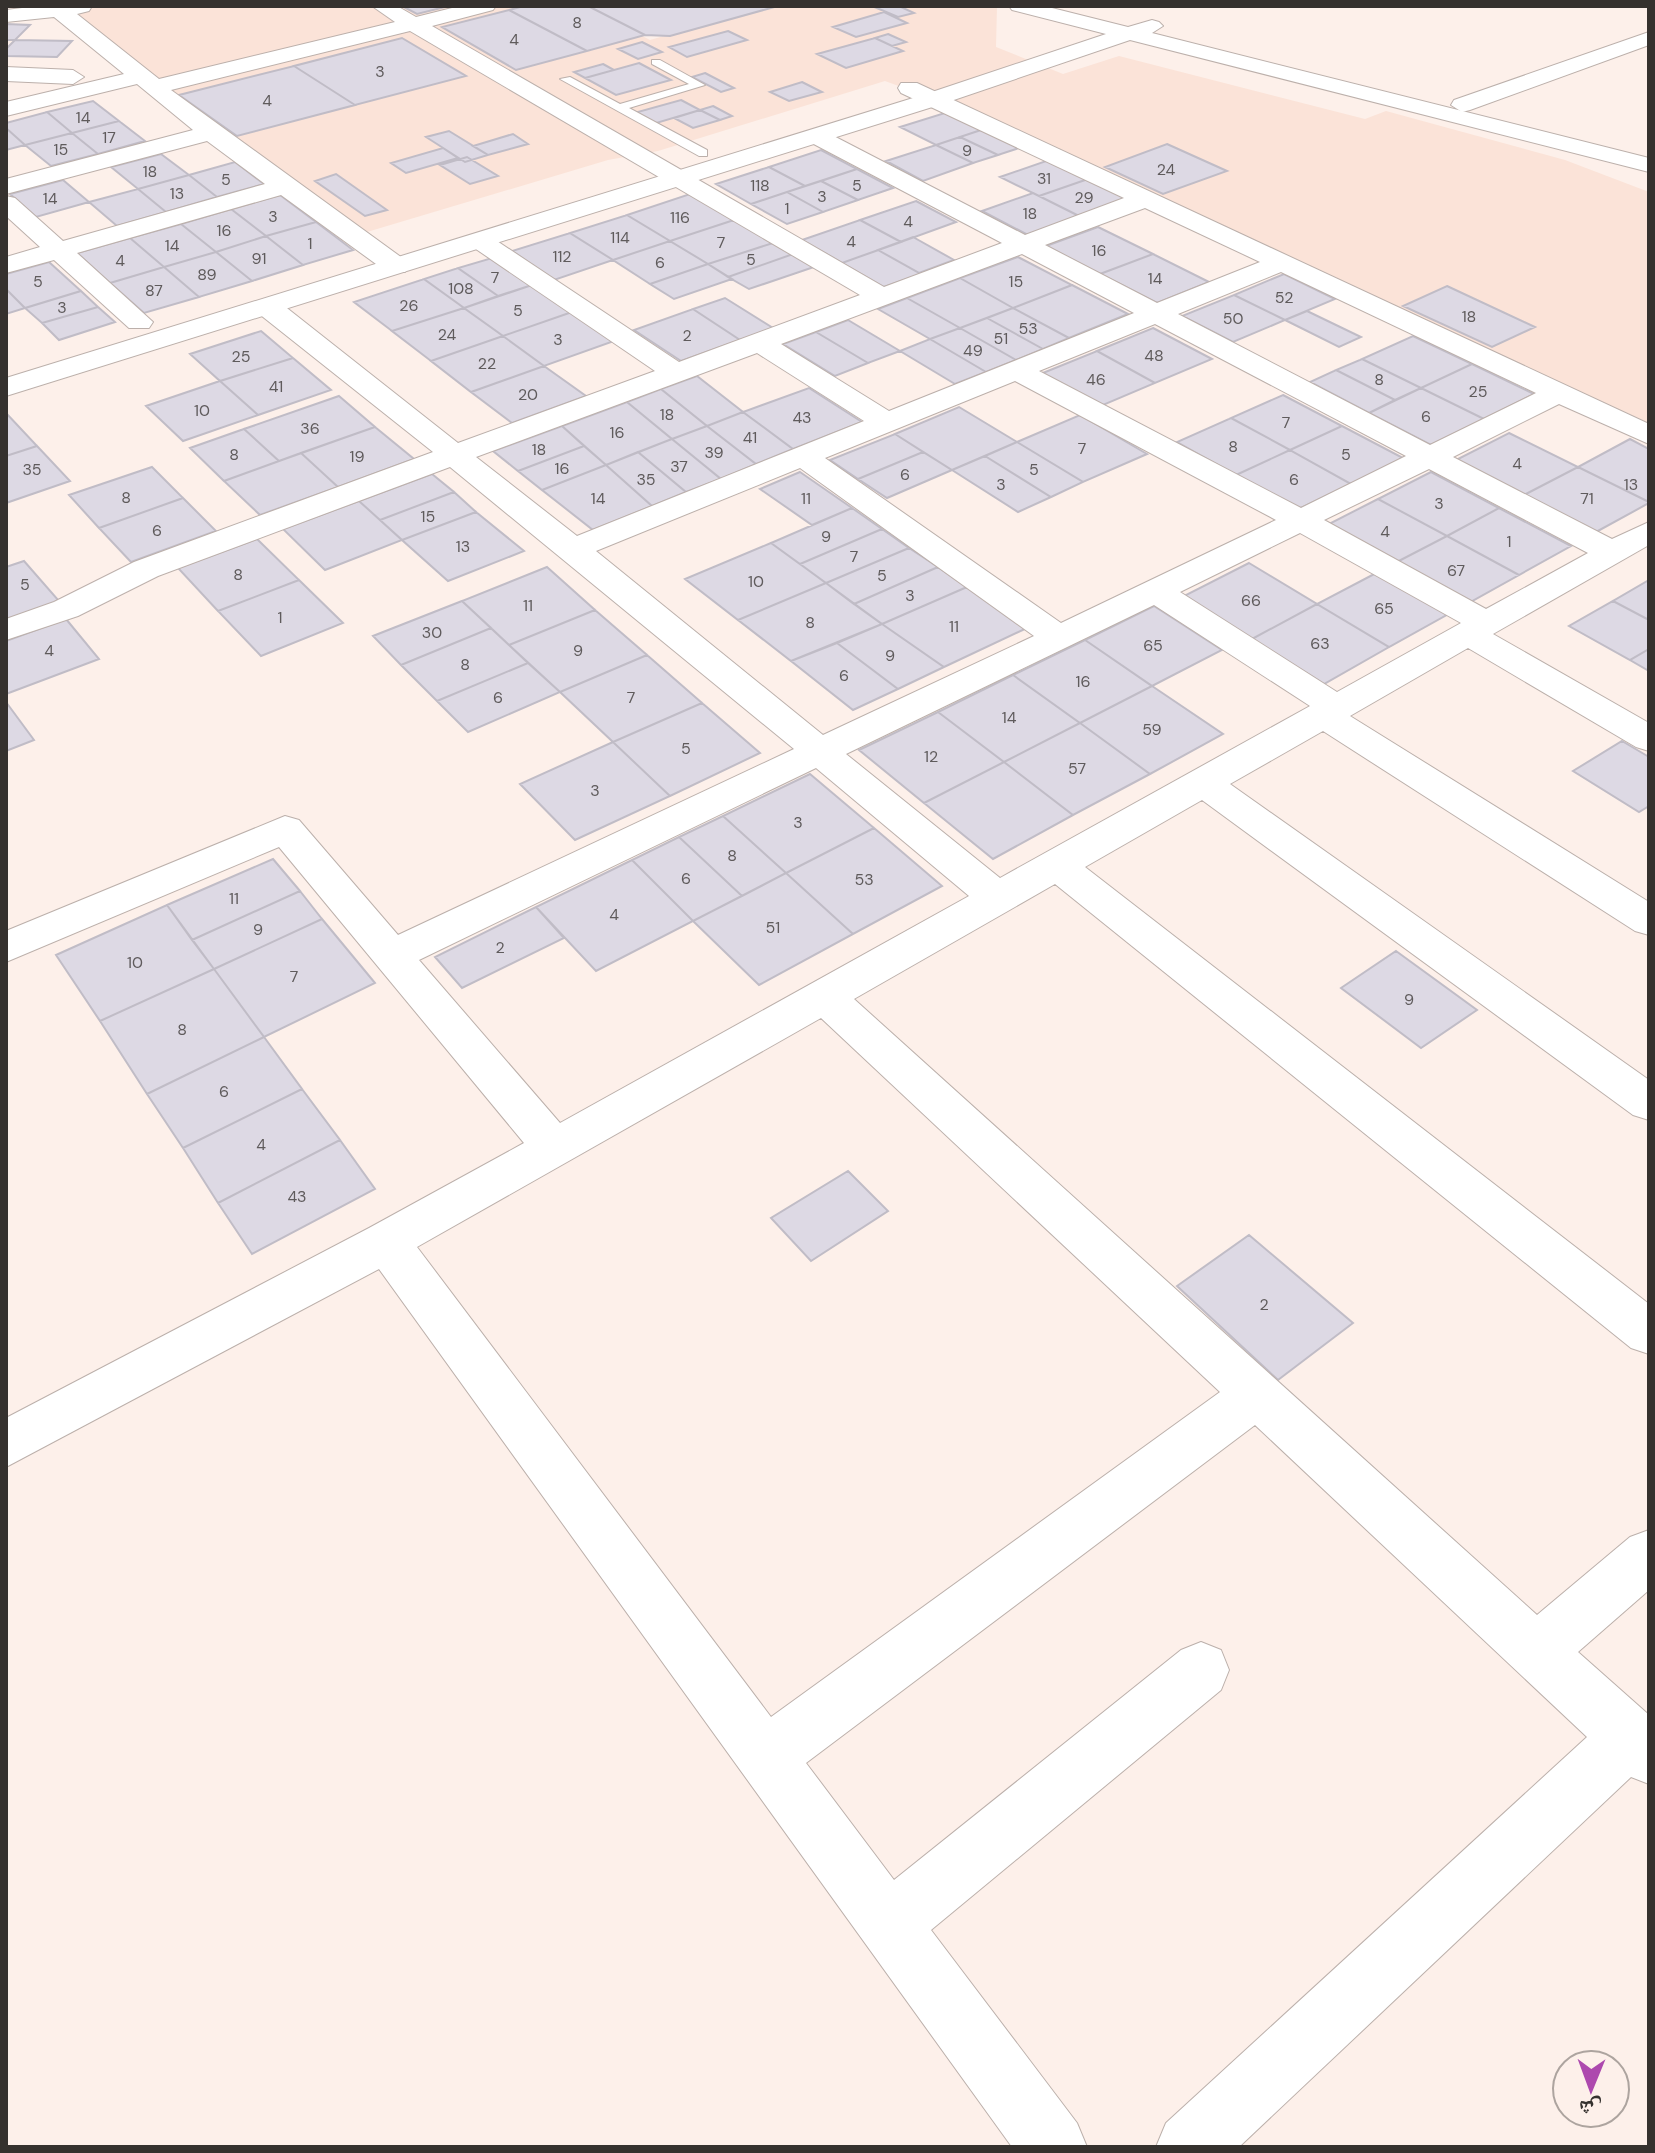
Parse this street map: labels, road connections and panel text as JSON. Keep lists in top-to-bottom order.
{
  "house_numbers": [
    "8",
    "4",
    "3",
    "4",
    "14",
    "17",
    "15",
    "9",
    "24",
    "18",
    "31",
    "5",
    "118",
    "5",
    "13",
    "3",
    "29",
    "14",
    "1",
    "18",
    "3",
    "116",
    "4",
    "16",
    "114",
    "4",
    "7",
    "1",
    "14",
    "16",
    "112",
    "91",
    "5",
    "4",
    "6",
    "89",
    "7",
    "14",
    "5",
    "15",
    "108",
    "87",
    "52",
    "26",
    "3",
    "5",
    "18",
    "50",
    "53",
    "24",
    "2",
    "51",
    "3",
    "49",
    "48",
    "25",
    "22",
    "46",
    "8",
    "41",
    "25",
    "20",
    "10",
    "18",
    "6",
    "43",
    "7",
    "36",
    "16",
    "41",
    "8",
    "7",
    "18",
    "39",
    "8",
    "5",
    "19",
    "4",
    "37",
    "16",
    "35",
    "5",
    "6",
    "35",
    "6",
    "3",
    "13",
    "8",
    "14",
    "11",
    "71",
    "3",
    "15",
    "6",
    "4",
    "9",
    "1",
    "13",
    "7",
    "67",
    "8",
    "5",
    "10",
    "5",
    "3",
    "66",
    "11",
    "65",
    "1",
    "8",
    "11",
    "30",
    "63",
    "65",
    "4",
    "9",
    "9",
    "8",
    "6",
    "16",
    "6",
    "7",
    "14",
    "59",
    "5",
    "12",
    "57",
    "3",
    "3",
    "8",
    "6",
    "53",
    "11",
    "4",
    "51",
    "9",
    "2",
    "10",
    "7",
    "9",
    "8",
    "6",
    "4",
    "43",
    "2"
  ],
  "north": "bottom"
}
